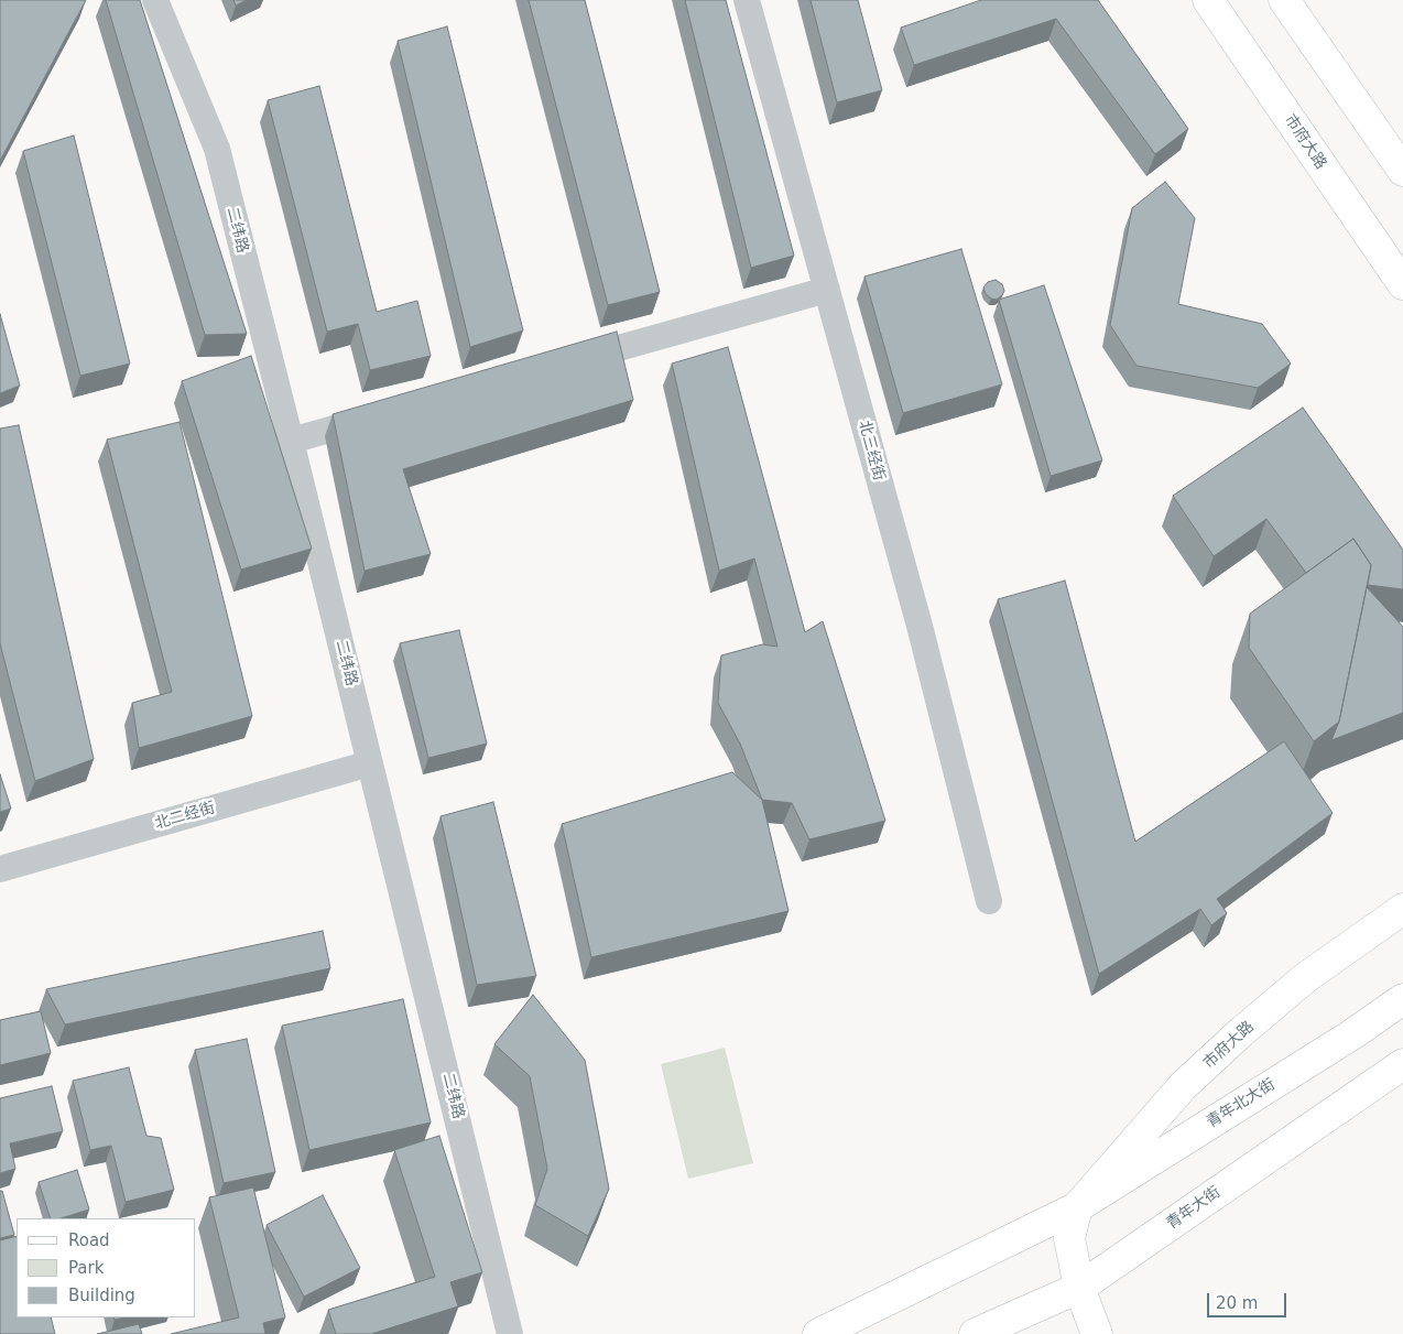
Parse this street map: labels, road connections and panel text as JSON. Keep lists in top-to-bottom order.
{
  "streets": {
    "main road": ["市府大路", "青年北大街", "青年大街"],
    "street": ["二纬路", "北三经街", "北二经街"]
  },
  "crossings": [
    ["市府大路", "青年北大街"],
    ["二纬路", "北二经街"]
  ],
  "legend": ["Road", "Park", "Building"],
  "scale_bar": "20 m"
}
